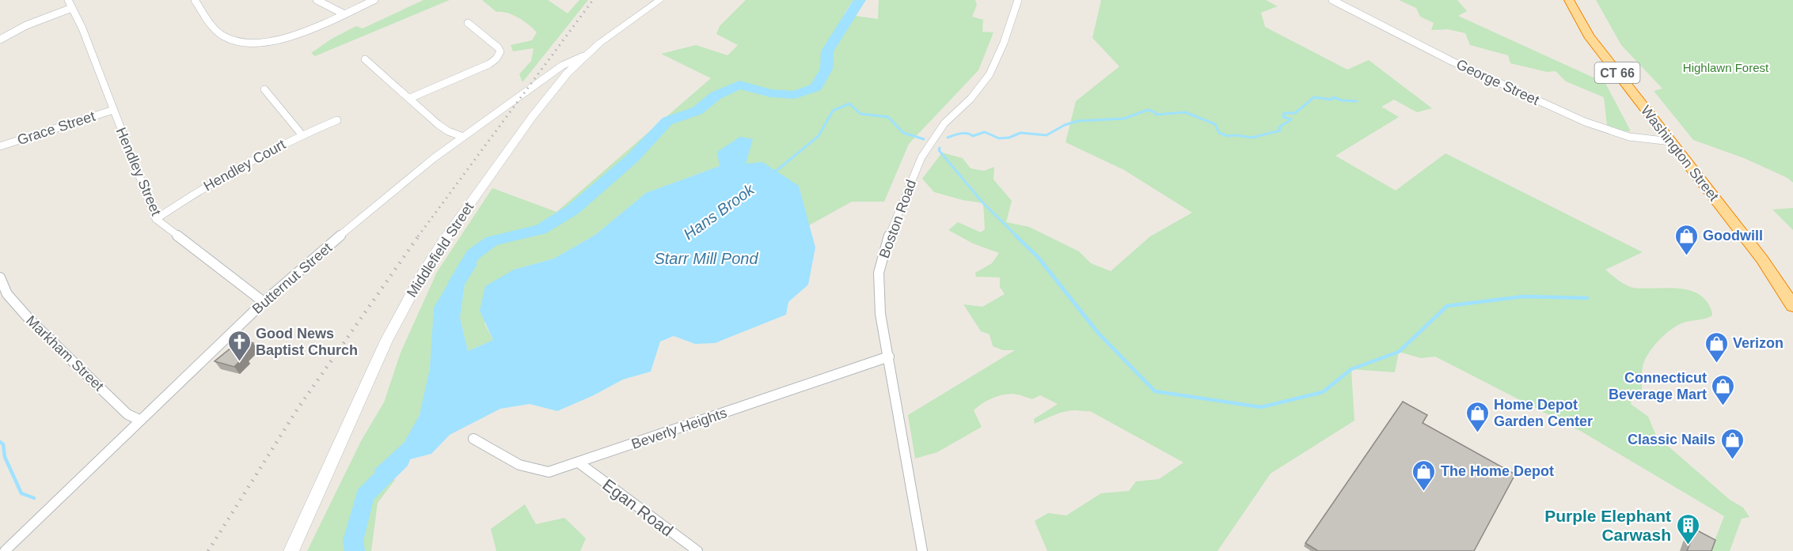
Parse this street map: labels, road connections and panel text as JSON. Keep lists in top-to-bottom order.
{
  "streets": {
    "highway": ["CT 66", "Washington Street"],
    "main road": ["Middlefield Street"],
    "street": [
      "George Street",
      "Grace Street",
      "Hendley Court",
      "Hendley Street",
      "Boston Road",
      "Butternut Street",
      "Markham Street",
      "Beverly Heights",
      "Egan Road"
    ]
  },
  "crossings": [
    ["George Street", "Washington Street"],
    ["Grace Street", "Hendley Street"],
    ["Hendley Court", "Hendley Street"],
    ["Hendley Street", "Butternut Street"],
    ["Boston Road", "Beverly Heights"],
    ["Middlefield Street", "Butternut Street"],
    ["Butternut Street", "Markham Street"],
    ["Beverly Heights", "Egan Road"]
  ],
  "water": ["Hans Brook", "Starr Mill Pond"],
  "parks": ["Highlawn Forest"],
  "places": {
    "shop": [
      "Goodwill",
      "Verizon",
      "Connecticut Beverage Mart",
      "Home Depot Garden Center",
      "Classic Nails",
      "The Home Depot"
    ],
    "church": ["Good News Baptist Church"],
    "building": ["Purple Elephant Carwash"]
  }
}
